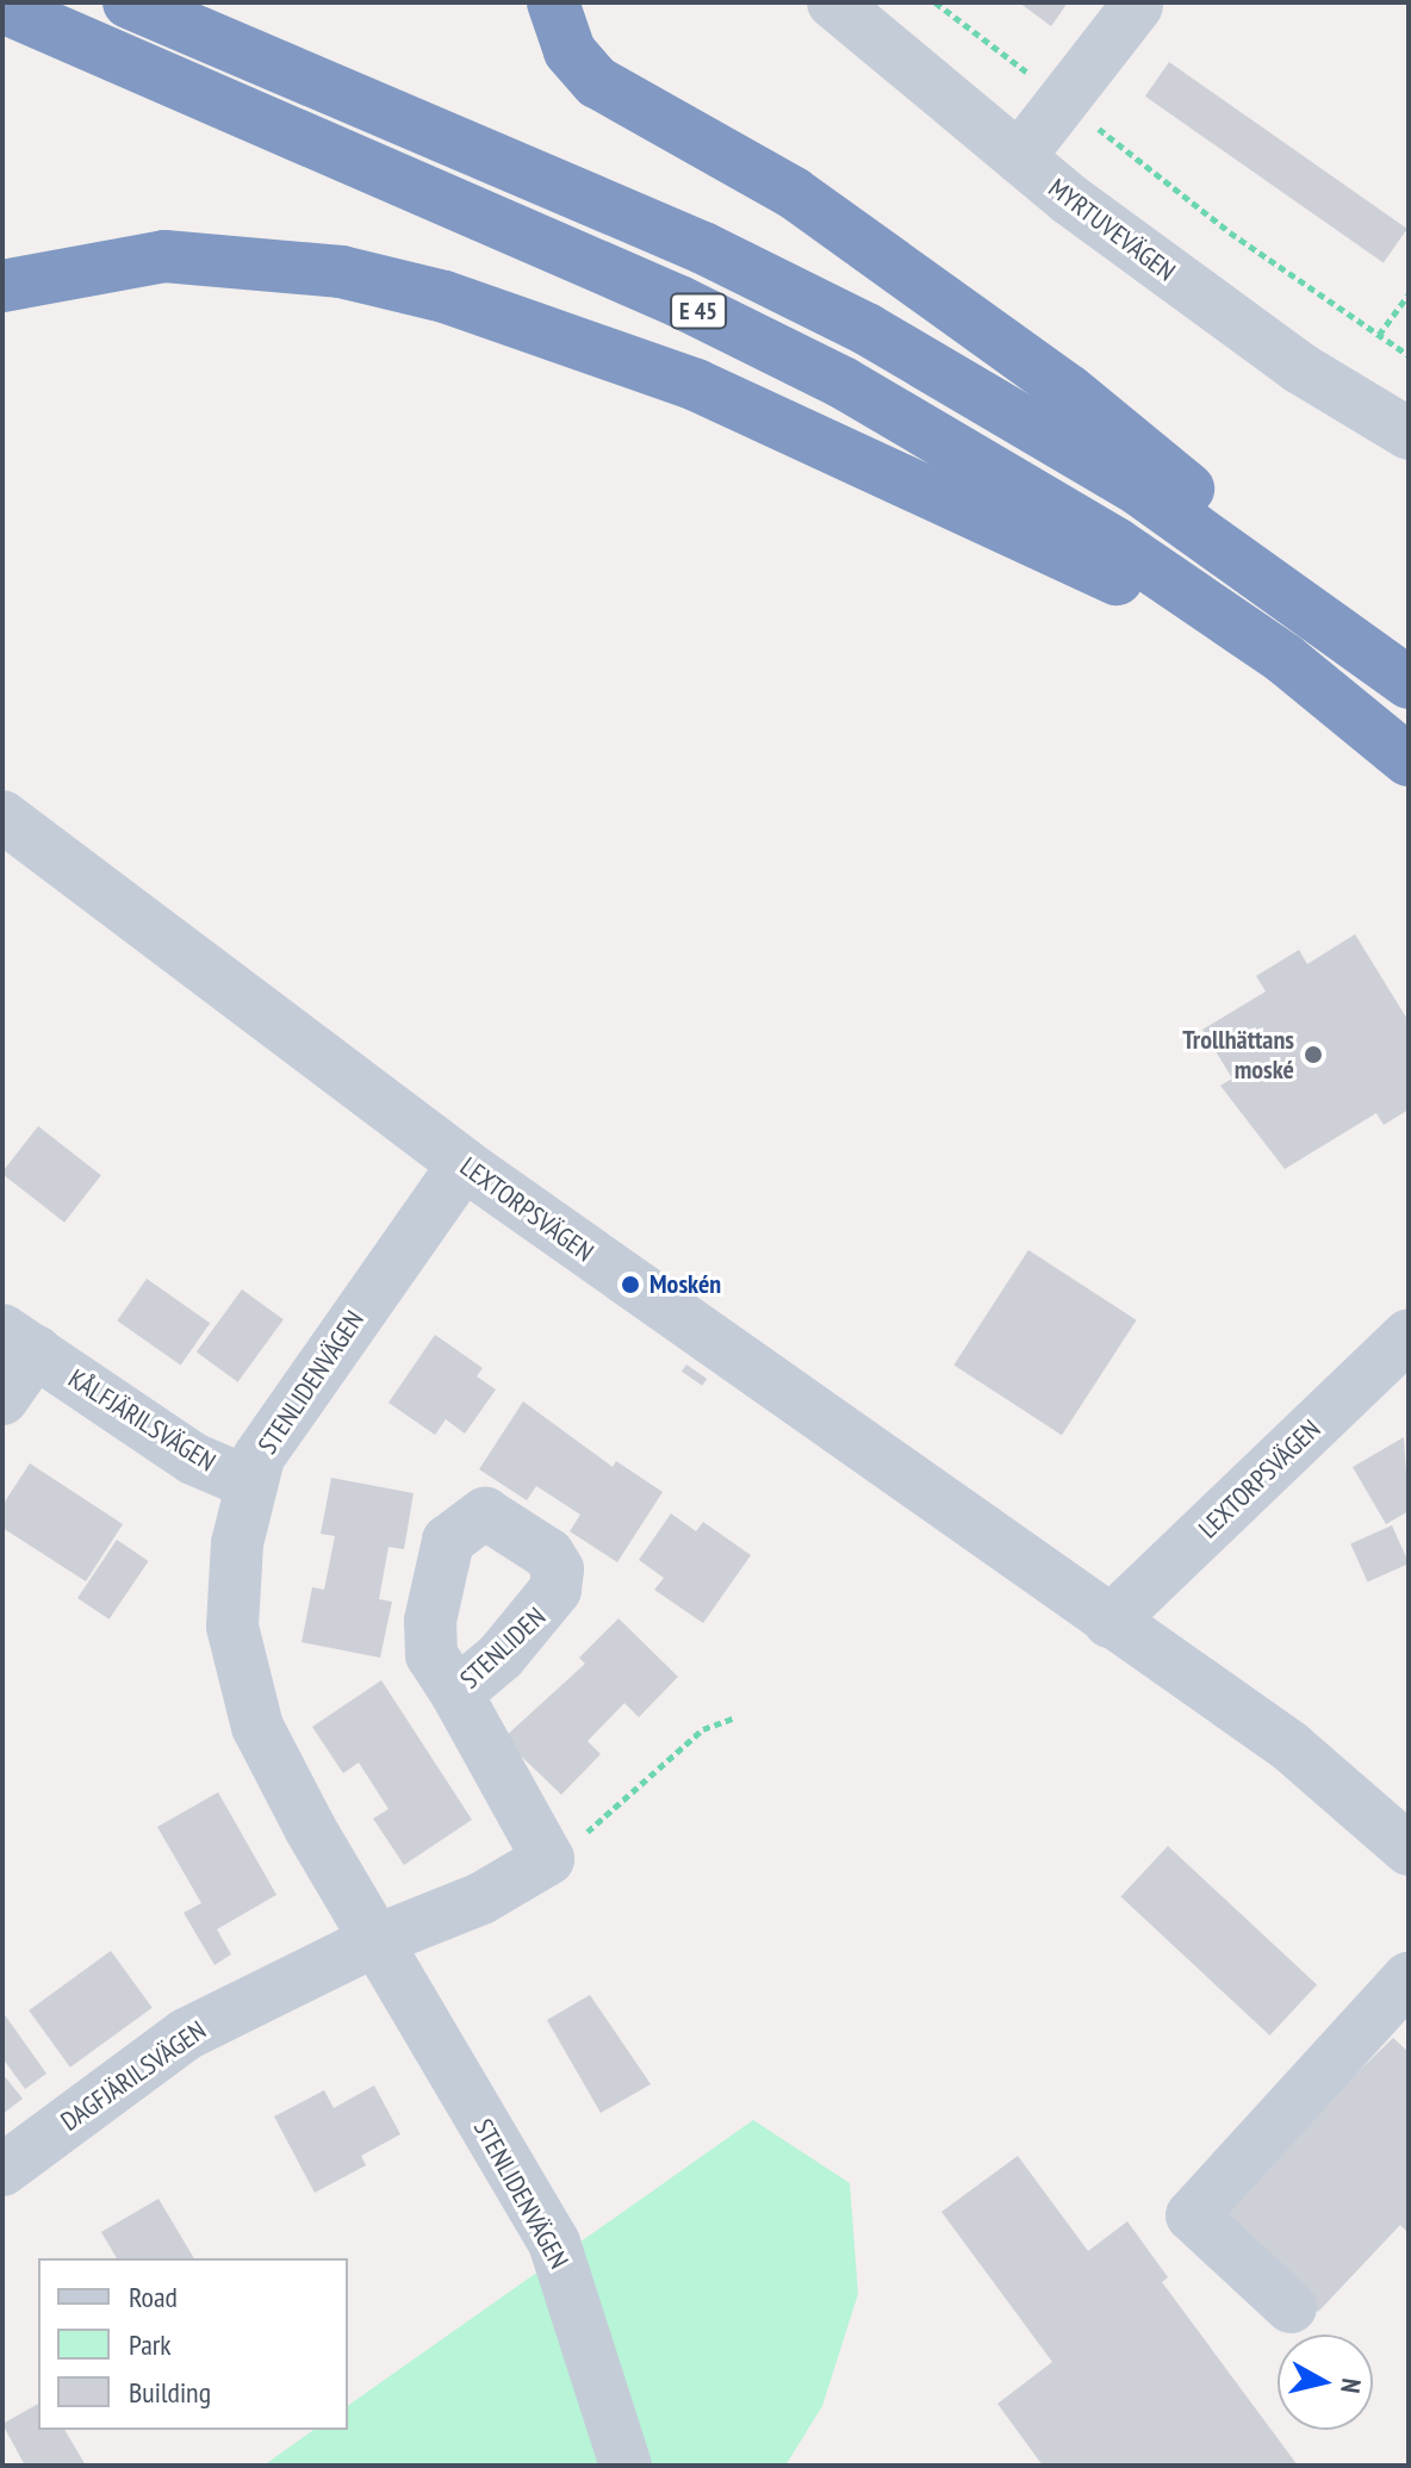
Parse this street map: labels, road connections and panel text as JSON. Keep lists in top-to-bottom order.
{
  "streets": {
    "highway": ["E 45"],
    "street": [
      "MYRTUVEVÄGEN",
      "LEXTORPSVÄGEN",
      "STENLIDENVÄGEN",
      "KÅLFJÄRILSVÄGEN",
      "DAGFJÄRILSVÄGEN"
    ]
  },
  "crossings": [
    ["LEXTORPSVÄGEN", "STENLIDENVÄGEN"],
    ["STENLIDENVÄGEN", "KÅLFJÄRILSVÄGEN"],
    ["STENLIDENVÄGEN", "DAGFJÄRILSVÄGEN"]
  ],
  "places": ["Trollhättans moské", "Moskén"],
  "legend": ["Road", "Park", "Building"],
  "north": "right"
}
